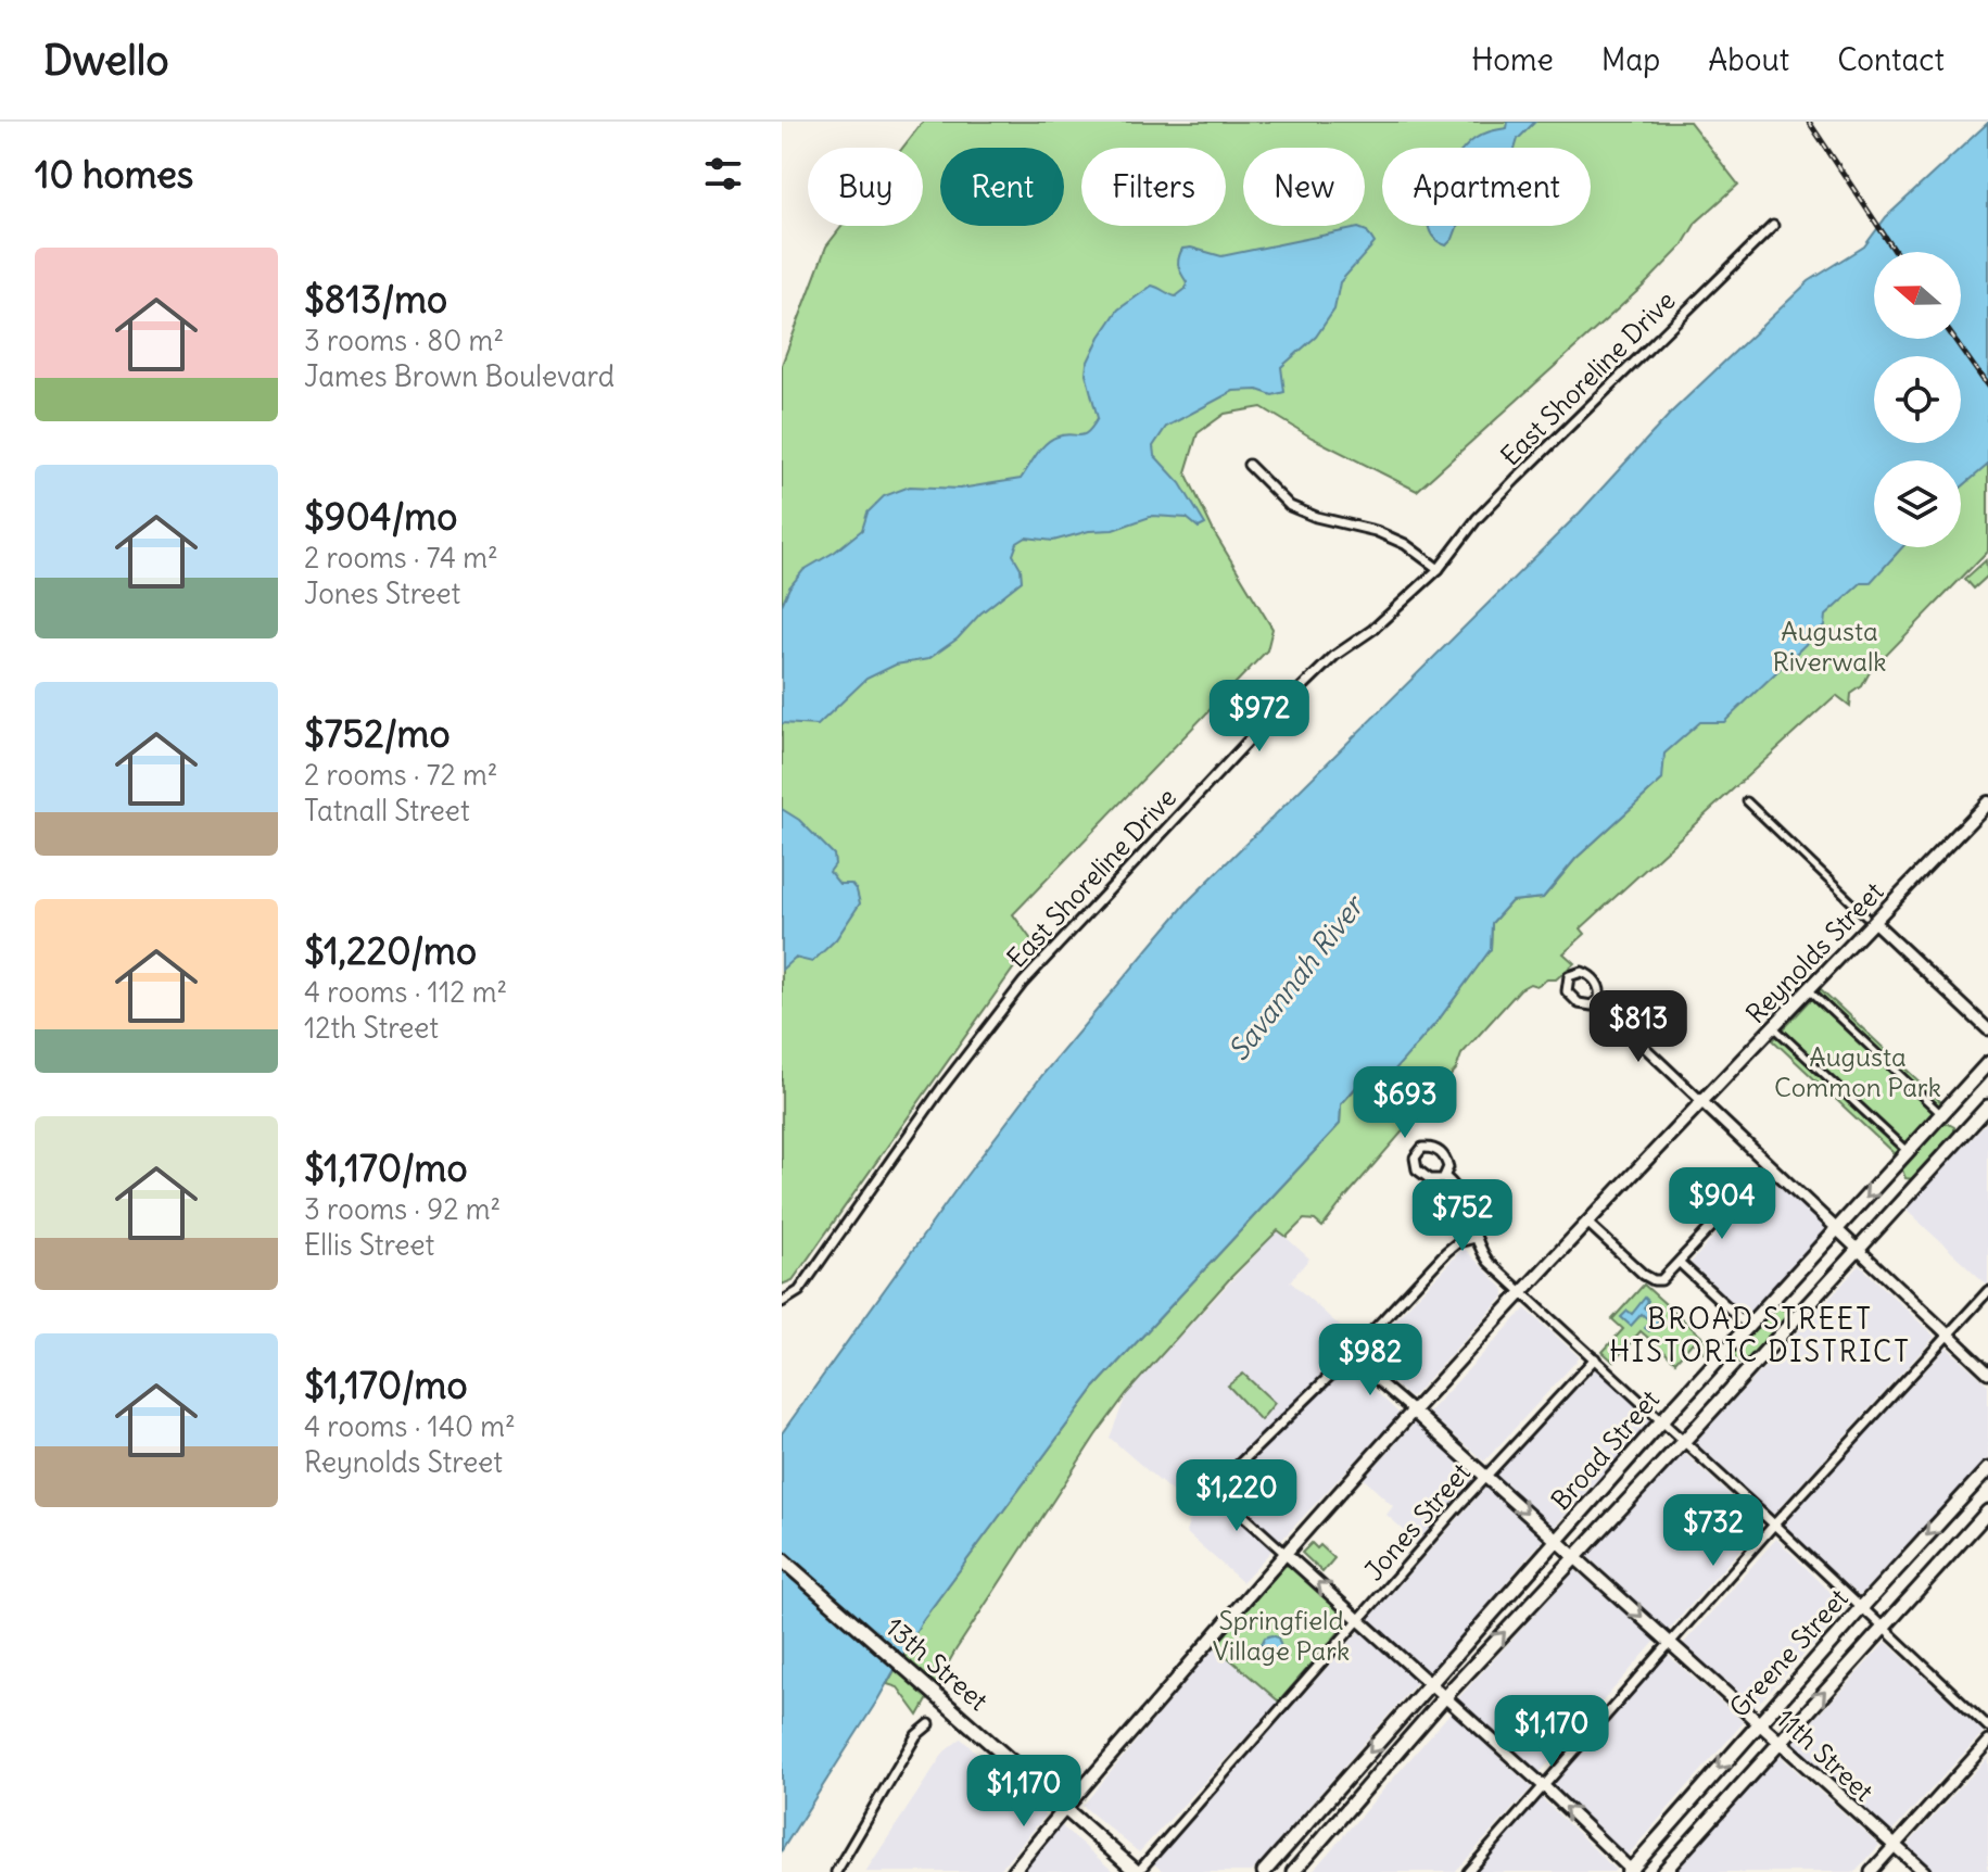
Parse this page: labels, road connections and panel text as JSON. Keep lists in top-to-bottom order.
{
  "streets": {
    "main road": [
      "Reynolds Street",
      "Broad Street",
      "Greene Street",
      "13th Street",
      "11th Street"
    ],
    "street": ["East Shoreline Drive", "Jones Street"]
  },
  "crossings": [
    ["Reynolds Street", "13th Street"],
    ["Reynolds Street", "11th Street"],
    ["Broad Street", "11th Street"],
    ["Jones Street", "13th Street"],
    ["Jones Street", "11th Street"],
    ["Greene Street", "11th Street"]
  ],
  "districts": ["BROAD STREET HISTORIC DISTRICT"],
  "water": ["Savannah River"],
  "parks": ["Augusta Riverwalk", "Augusta Common Park", "Springfield Village Park"],
  "north": "left",
  "page": {
    "header": "Dwello",
    "nav": [
      "Home",
      "Map",
      "About",
      "Contact"
    ],
    "heading": "10 homes",
    "chip": [
      "Buy",
      "Rent",
      "Filters",
      "New",
      "Apartment"
    ],
    "list": [
      {
        "name": "$813/mo",
        "note": "3 rooms · 80 m² · James Brown Boulevard"
      },
      {
        "name": "$904/mo",
        "note": "2 rooms · 74 m² · Jones Street"
      },
      {
        "name": "$752/mo",
        "note": "2 rooms · 72 m² · Tatnall Street"
      },
      {
        "name": "$1,220/mo",
        "note": "4 rooms · 112 m² · 12th Street"
      },
      {
        "name": "$1,170/mo",
        "note": "3 rooms · 92 m² · Ellis Street"
      },
      {
        "name": "$1,170/mo",
        "note": "4 rooms · 140 m² · Reynolds Street"
      }
    ],
    "price": [
      "$972",
      "$813",
      "$693",
      "$904",
      "$752",
      "$982",
      "$1,220",
      "$732",
      "$1,170",
      "$1,170"
    ]
  }
}
